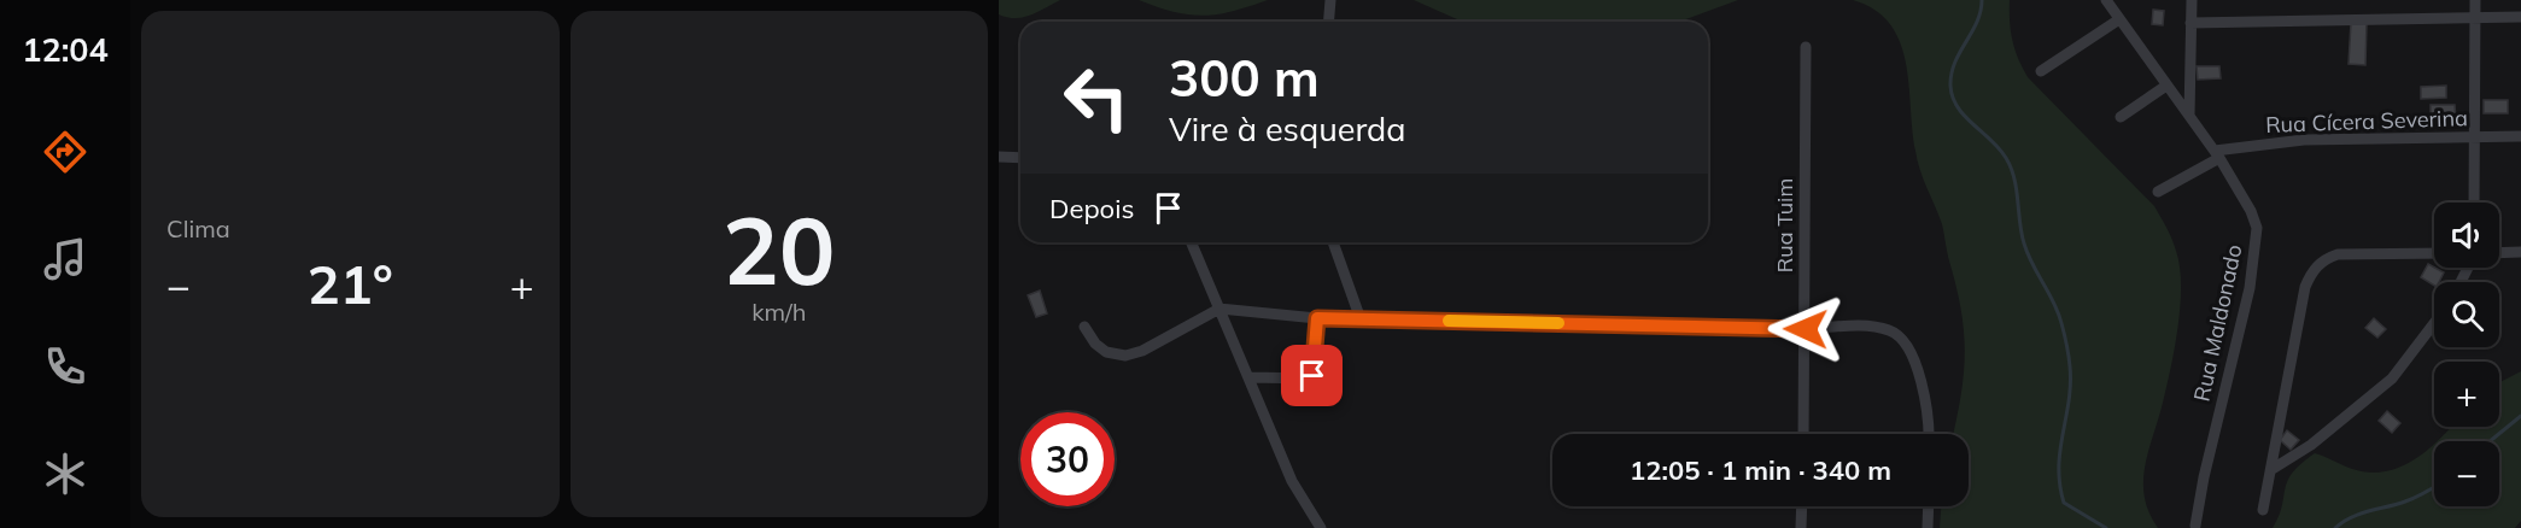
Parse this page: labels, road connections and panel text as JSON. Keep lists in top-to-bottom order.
{
  "streets": {
    "street": ["Rua Cícera Severina", "Rua Tuim", "Rua Maldonado"]
  },
  "crossings": [
    ["Rua Cícera Severina", "Rua Maldonado"]
  ],
  "page": {
    "tabs": "12:04",
    "tile": [
      "Clima",
      ["20", "km/h"]
    ],
    "turn": ["300 m", "Vire à esquerda"],
    "then": "Depois",
    "map_buttons": ["+", "−"],
    "heat": ["−", "21°", "+"],
    "limit": "30",
    "trip": "12:05 · 1 min · 340 m"
  }
}
